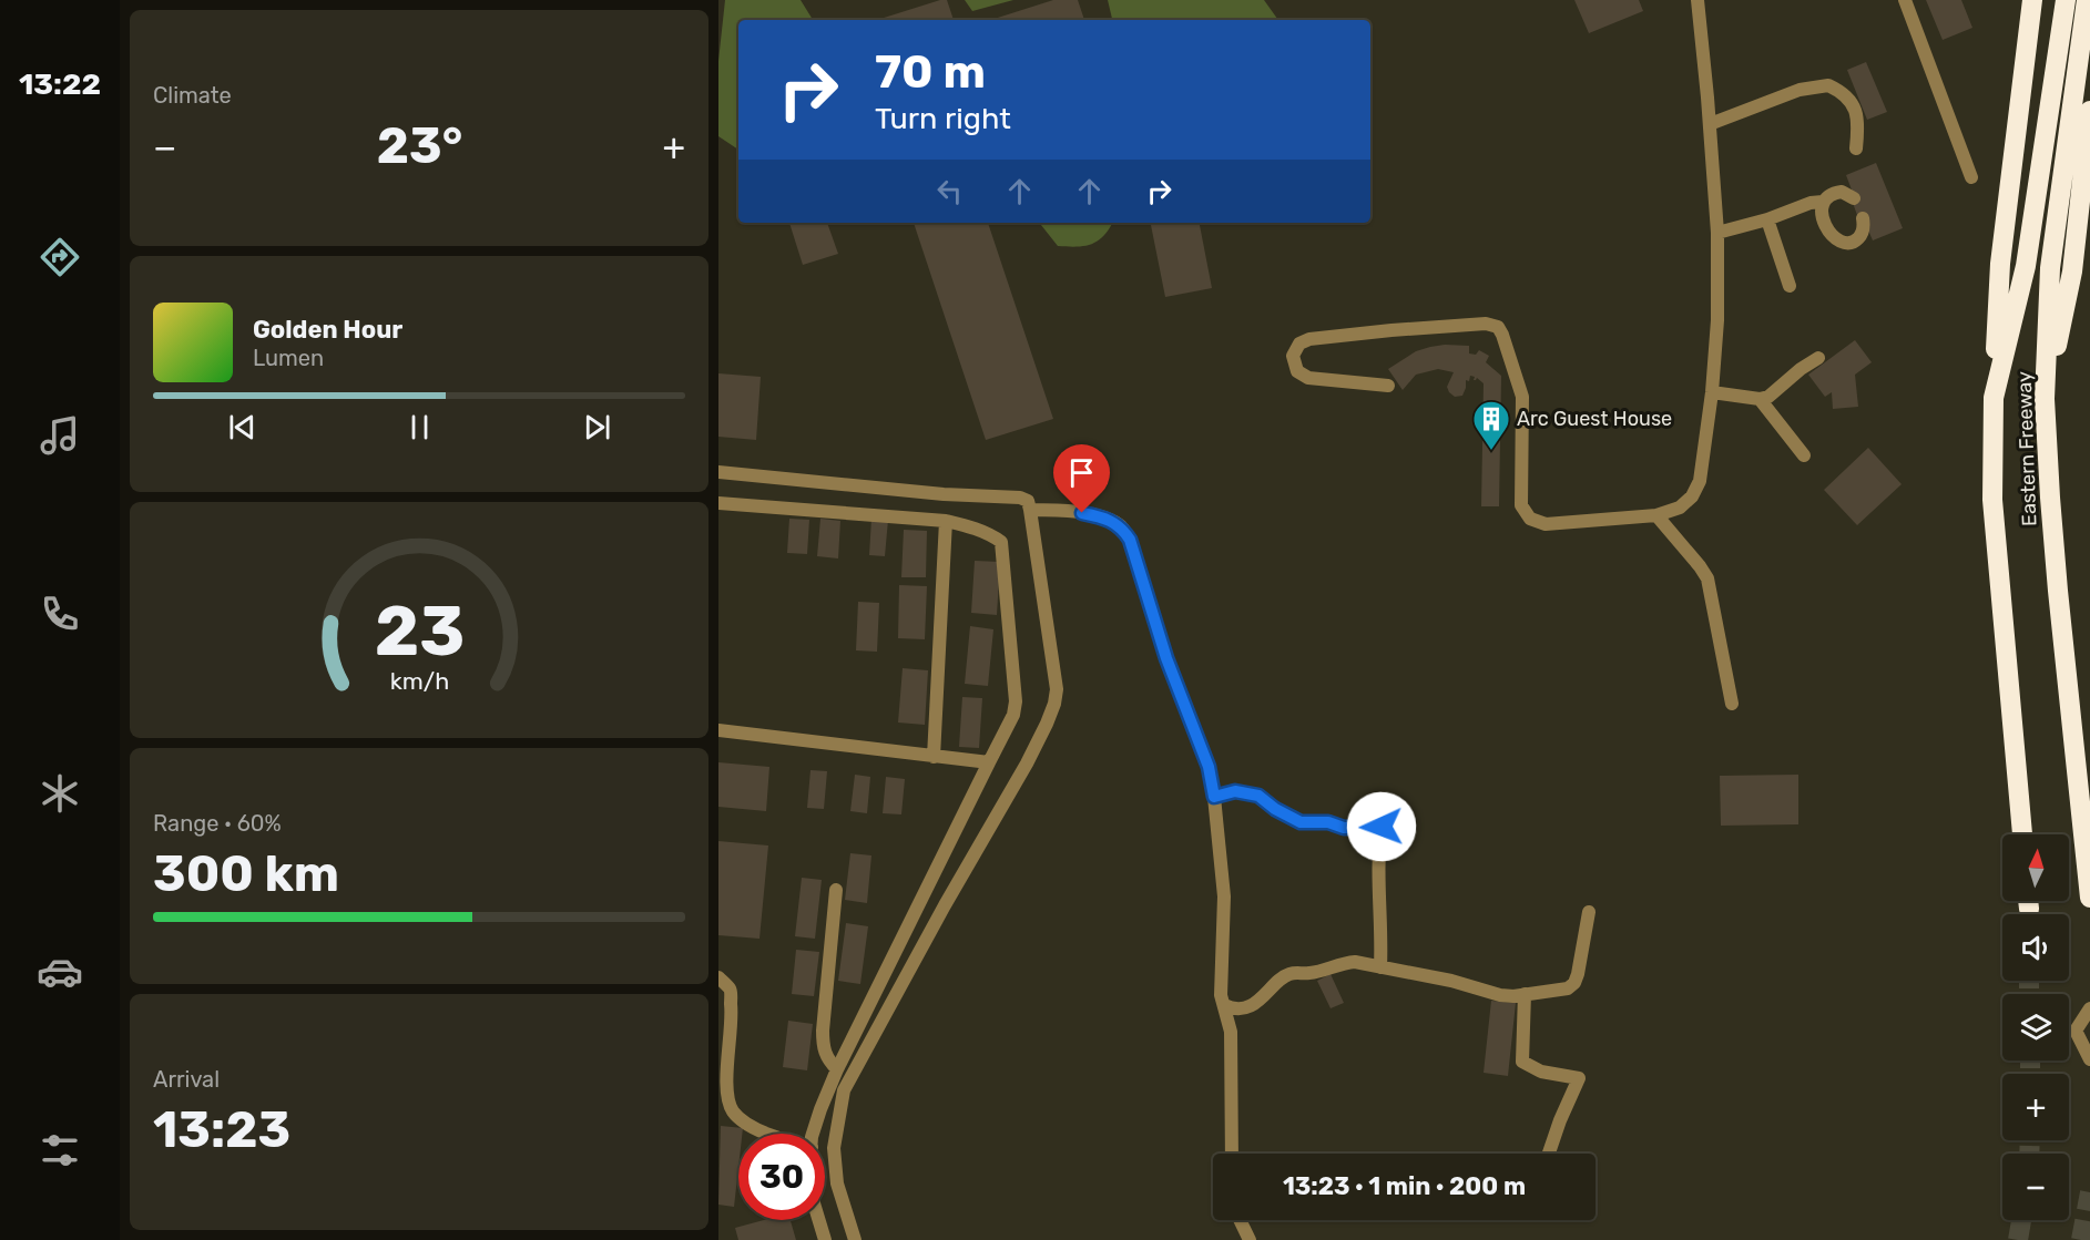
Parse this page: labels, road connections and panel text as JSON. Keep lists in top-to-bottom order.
{
  "streets": {
    "highway": ["Eastern Freeway"]
  },
  "places": {
    "building": ["Arc Guest House"]
  },
  "north": "top",
  "page": {
    "tabs": "13:22",
    "tile": [
      "Climate",
      ["Range · 60%", "300 km"],
      ["Arrival", "13:23"]
    ],
    "turn": ["70 m", "Turn right"],
    "heat": ["−", "23°", "+"],
    "song": ["Golden Hour", "Lumen"],
    "map_buttons": ["+", "−"],
    "limit": "30",
    "trip": "13:23 · 1 min · 200 m",
    "gauge": ["23", "km/h"]
  }
}
